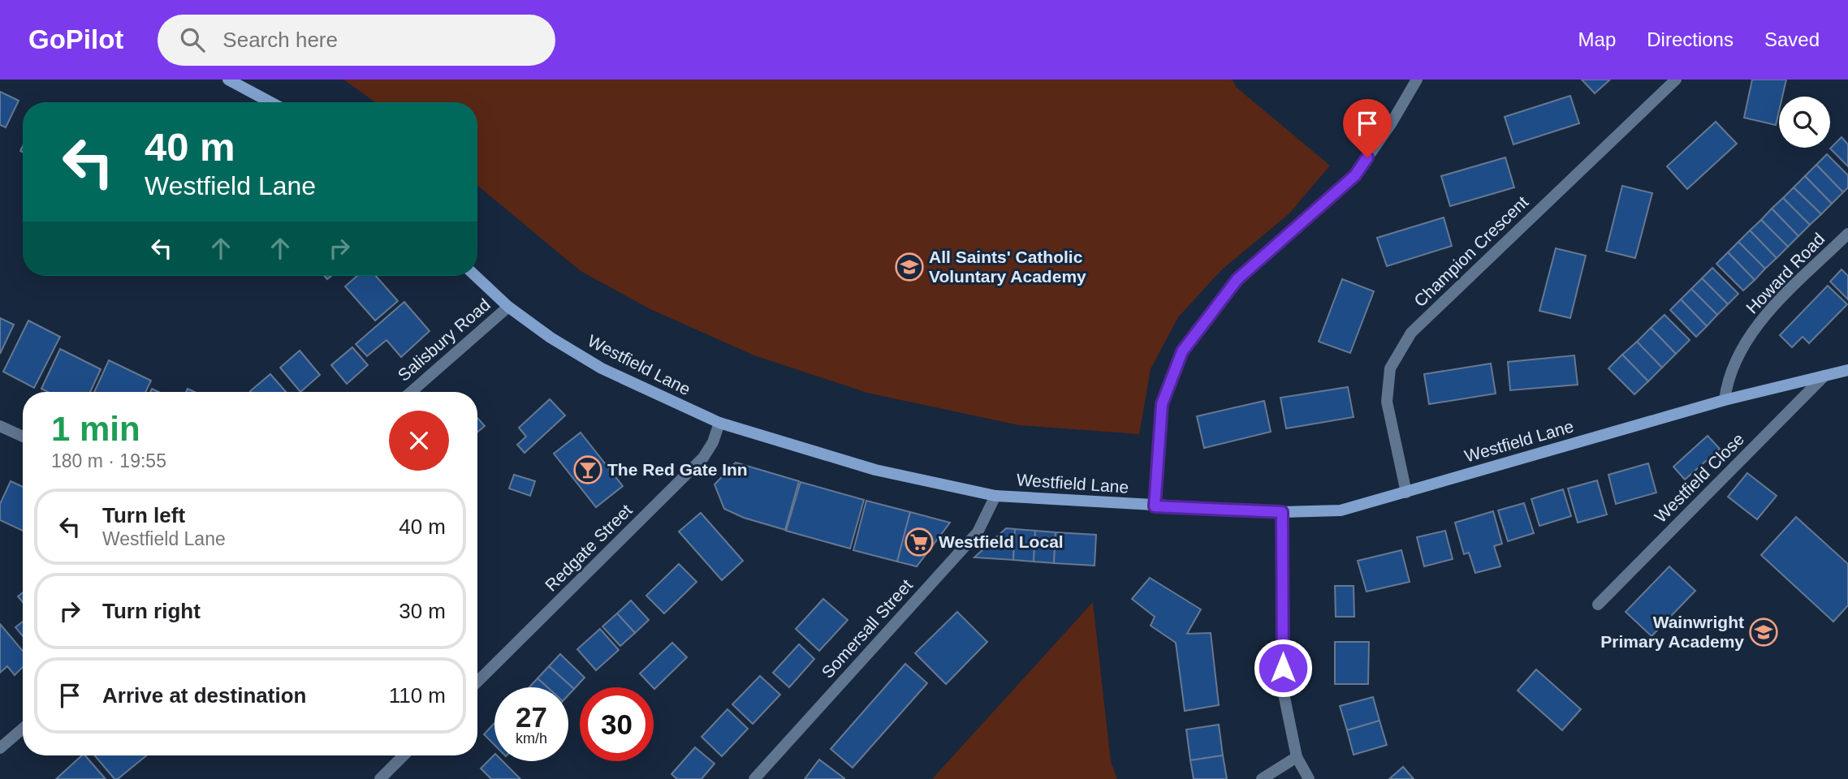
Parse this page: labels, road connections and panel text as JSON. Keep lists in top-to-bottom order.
{
  "streets": {
    "street": [
      "Champion Crescent",
      "Howard Road",
      "Salisbury Road",
      "Westfield Lane",
      "Westfield Close",
      "Redgate Street",
      "Somersall Street"
    ]
  },
  "crossings": [
    ["Champion Crescent", "Westfield Lane"],
    ["Howard Road", "Westfield Lane"],
    ["Salisbury Road", "Westfield Lane"],
    ["Westfield Lane", "Westfield Close"],
    ["Westfield Lane", "Redgate Street"],
    ["Westfield Lane", "Somersall Street"]
  ],
  "places": {
    "school or university": ["All Saints' Catholic Voluntary Academy", "Wainwright Primary Academy"],
    "bar": ["The Red Gate Inn"],
    "supermarket": ["Westfield Local"]
  },
  "page": {
    "header": "GoPilot",
    "search": "Search here",
    "nav": ["Map", "Directions", "Saved"],
    "turn": ["40 m", "Westfield Lane"],
    "heading": ["1 min", "180 m · 19:55"],
    "list": [
      {
        "name": "Turn left",
        "note": "Westfield Lane",
        "value": "40 m"
      },
      {
        "name": "Turn right",
        "value": "30 m"
      },
      {
        "name": "Arrive at destination",
        "value": "110 m"
      }
    ],
    "speed": "27 km/h",
    "limit": "30"
  }
}
